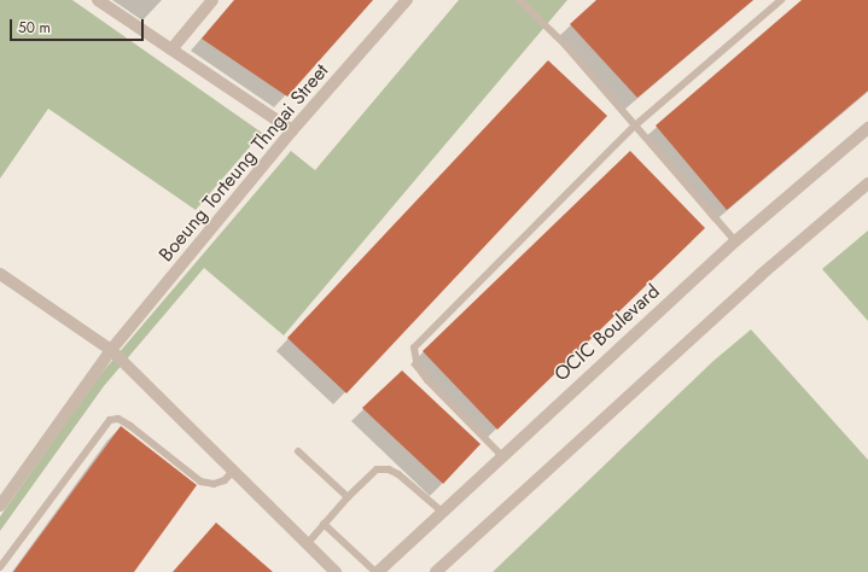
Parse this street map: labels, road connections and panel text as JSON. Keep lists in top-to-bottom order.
{
  "streets": {
    "street": ["Boeung Torteung Thngai Street", "OCIC Boulevard"]
  },
  "scale_bar": "50 m"
}
